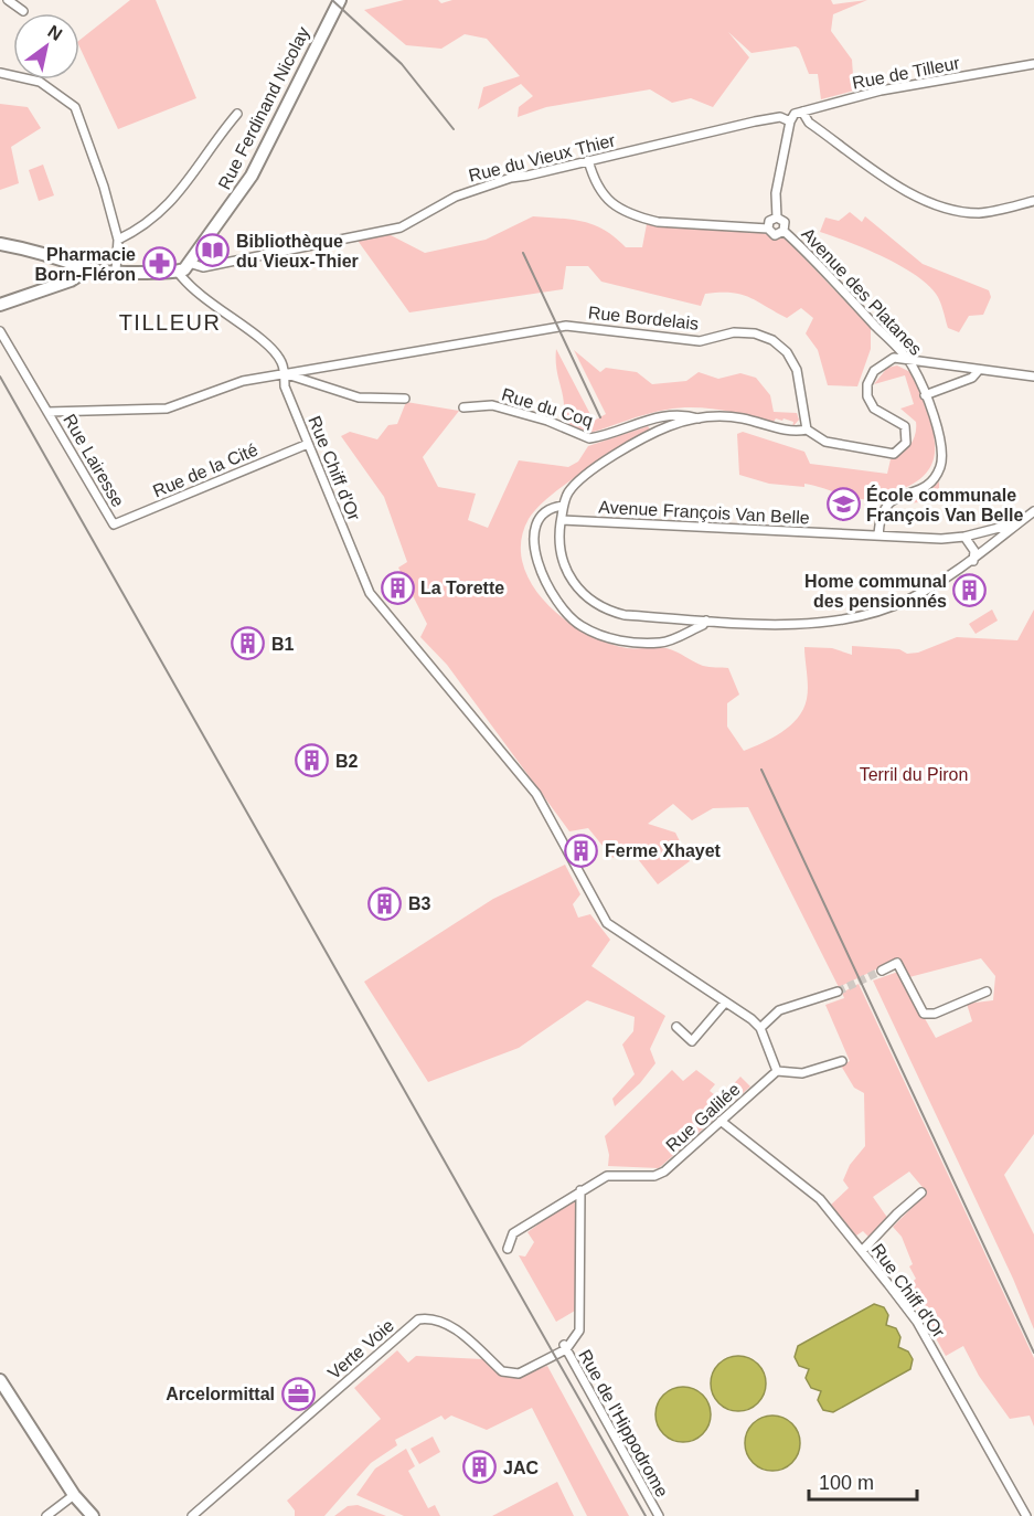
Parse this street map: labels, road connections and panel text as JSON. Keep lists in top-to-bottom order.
{
  "streets": {
    "street": [
      "Rue de Tilleur",
      "Rue Ferdinand Nicolay",
      "Rue du Vieux Thier",
      "Avenue des Platanes",
      "Rue Bordelais",
      "Rue du Coq",
      "Rue Lairesse",
      "Rue Chiff d'Or",
      "Rue de la Cité",
      "Avenue François Van Belle",
      "Rue Galilée",
      "Verte Voie",
      "Rue de l'Hippodrome"
    ]
  },
  "crossings": [
    ["Rue de Tilleur", "Rue du Vieux Thier"],
    ["Rue Ferdinand Nicolay", "Rue du Vieux Thier"],
    ["Rue Ferdinand Nicolay", "Rue Chiff d'Or"],
    ["Avenue des Platanes", "Avenue François Van Belle"],
    ["Rue Bordelais", "Rue Lairesse"],
    ["Rue Bordelais", "Rue Chiff d'Or"],
    ["Rue Lairesse", "Rue de la Cité"],
    ["Rue Chiff d'Or", "Rue de la Cité"],
    ["Rue Chiff d'Or", "Rue Galilée"],
    ["Verte Voie", "Rue de l'Hippodrome"]
  ],
  "districts": ["TILLEUR"],
  "parks": ["Terril du Piron"],
  "places": {
    "library": ["Bibliothèque du Vieux-Thier"],
    "pharmacy": ["Pharmacie Born-Fléron"],
    "school or university": ["École communale François Van Belle"],
    "building": [
      "La Torette",
      "Home communal des pensionnés",
      "B1",
      "B2",
      "Ferme Xhayet",
      "B3",
      "JAC"
    ],
    "office": ["Arcelormittal"]
  },
  "scale_bar": "100 m",
  "north": "top right"
}
